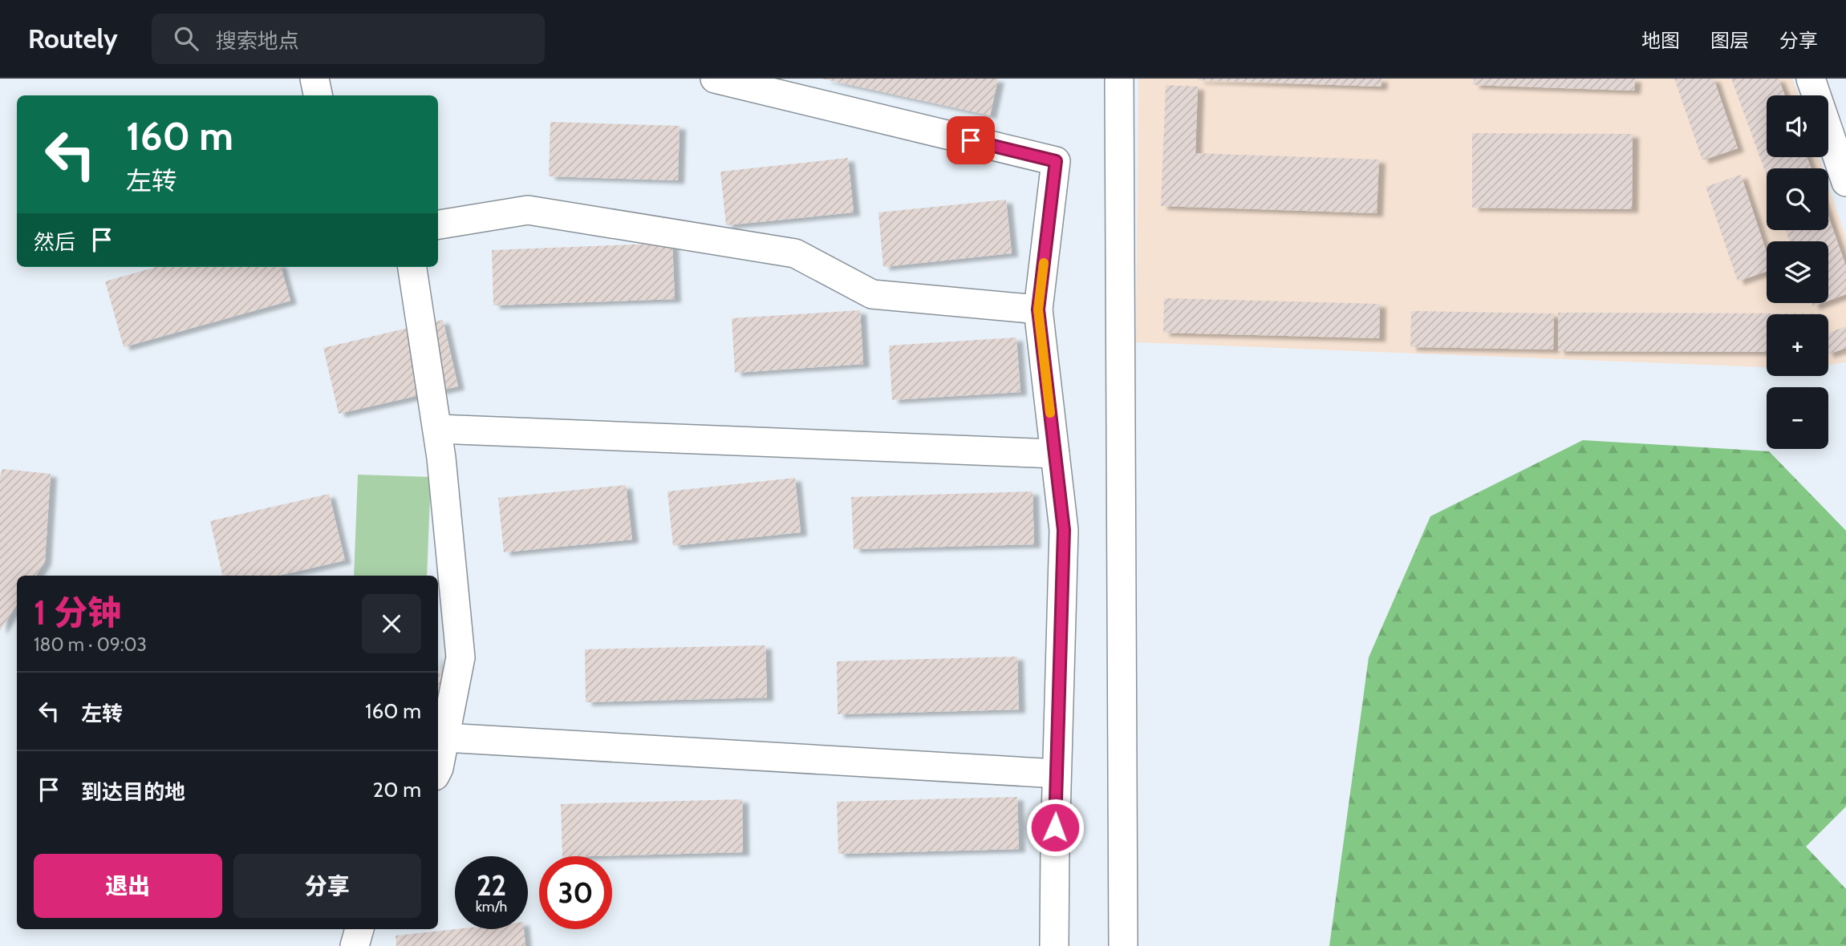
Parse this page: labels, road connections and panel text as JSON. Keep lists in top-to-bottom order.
{
  "page": {
    "header": "Routely",
    "search": "搜索地点",
    "nav": ["地图", "图层", "分享"],
    "map_buttons": ["+", "−"],
    "turn": ["160 m", "左转"],
    "then": "然后",
    "heading": ["1 分钟", "180 m · 09:03"],
    "list": [
      {
        "name": "左转",
        "value": "160 m"
      },
      {
        "name": "到达目的地",
        "value": "20 m"
      }
    ],
    "buttons": ["退出", "分享"],
    "speed": "22 km/h",
    "limit": "30"
  }
}
